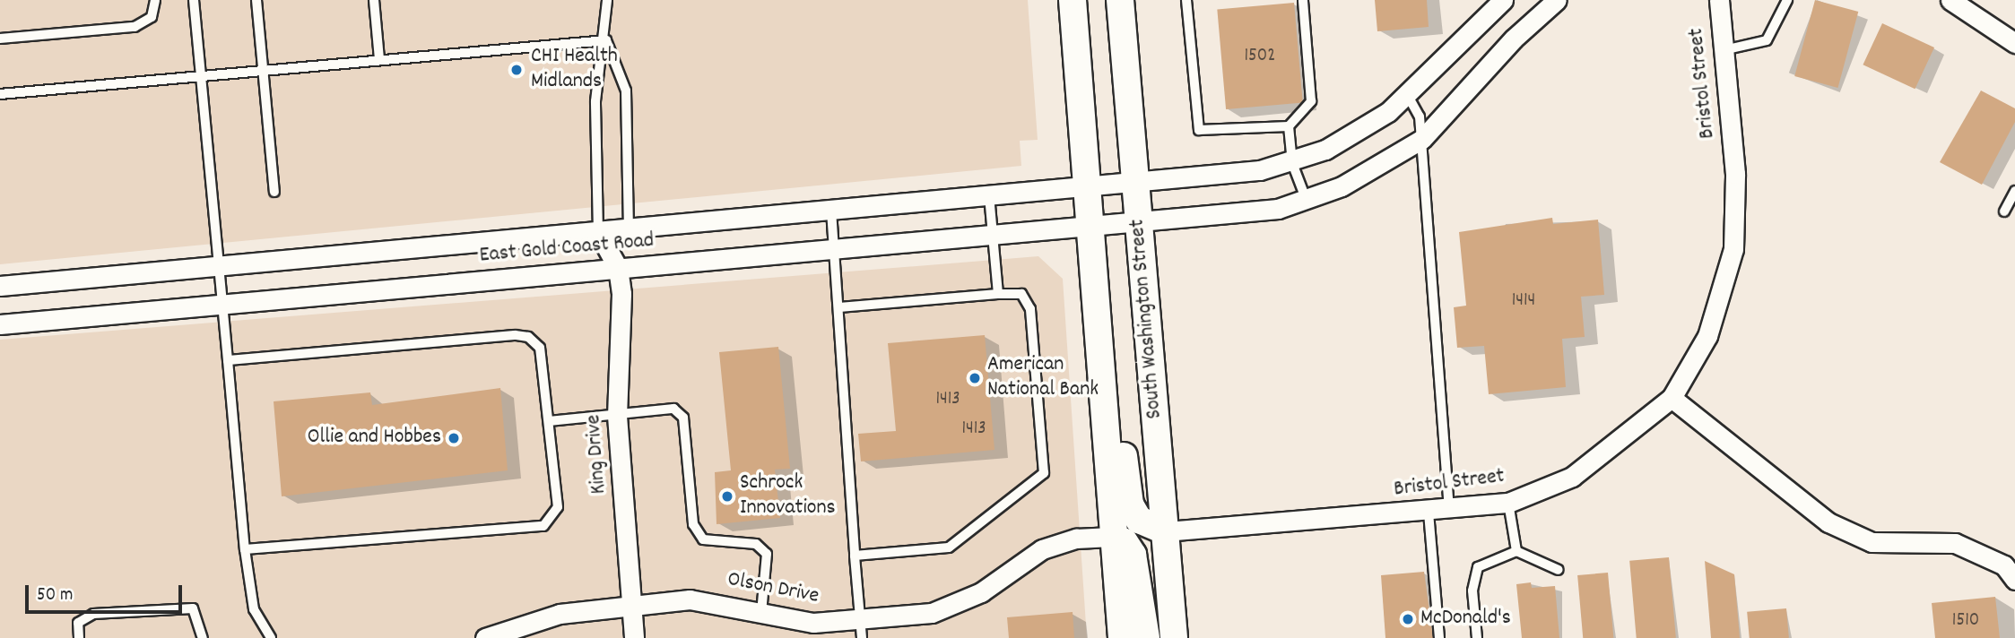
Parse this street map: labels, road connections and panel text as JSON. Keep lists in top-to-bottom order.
{
  "streets": {
    "main road": ["South Washington Street"],
    "street": [
      "Bristol Street",
      "East Gold Coast Road",
      "King Drive",
      "Olson Drive"
    ]
  },
  "crossings": [
    ["Bristol Street", "South Washington Street"],
    ["East Gold Coast Road", "South Washington Street"],
    ["East Gold Coast Road", "King Drive"],
    ["King Drive", "Olson Drive"]
  ],
  "places": [
    "CHI Health Midlands",
    "American National Bank",
    "Ollie and Hobbes",
    "Schrock Innovations",
    "McDonald's"
  ],
  "house_numbers": [
    "1502",
    "1414",
    "1413",
    "1413",
    "1510"
  ],
  "scale_bar": "50 m"
}
